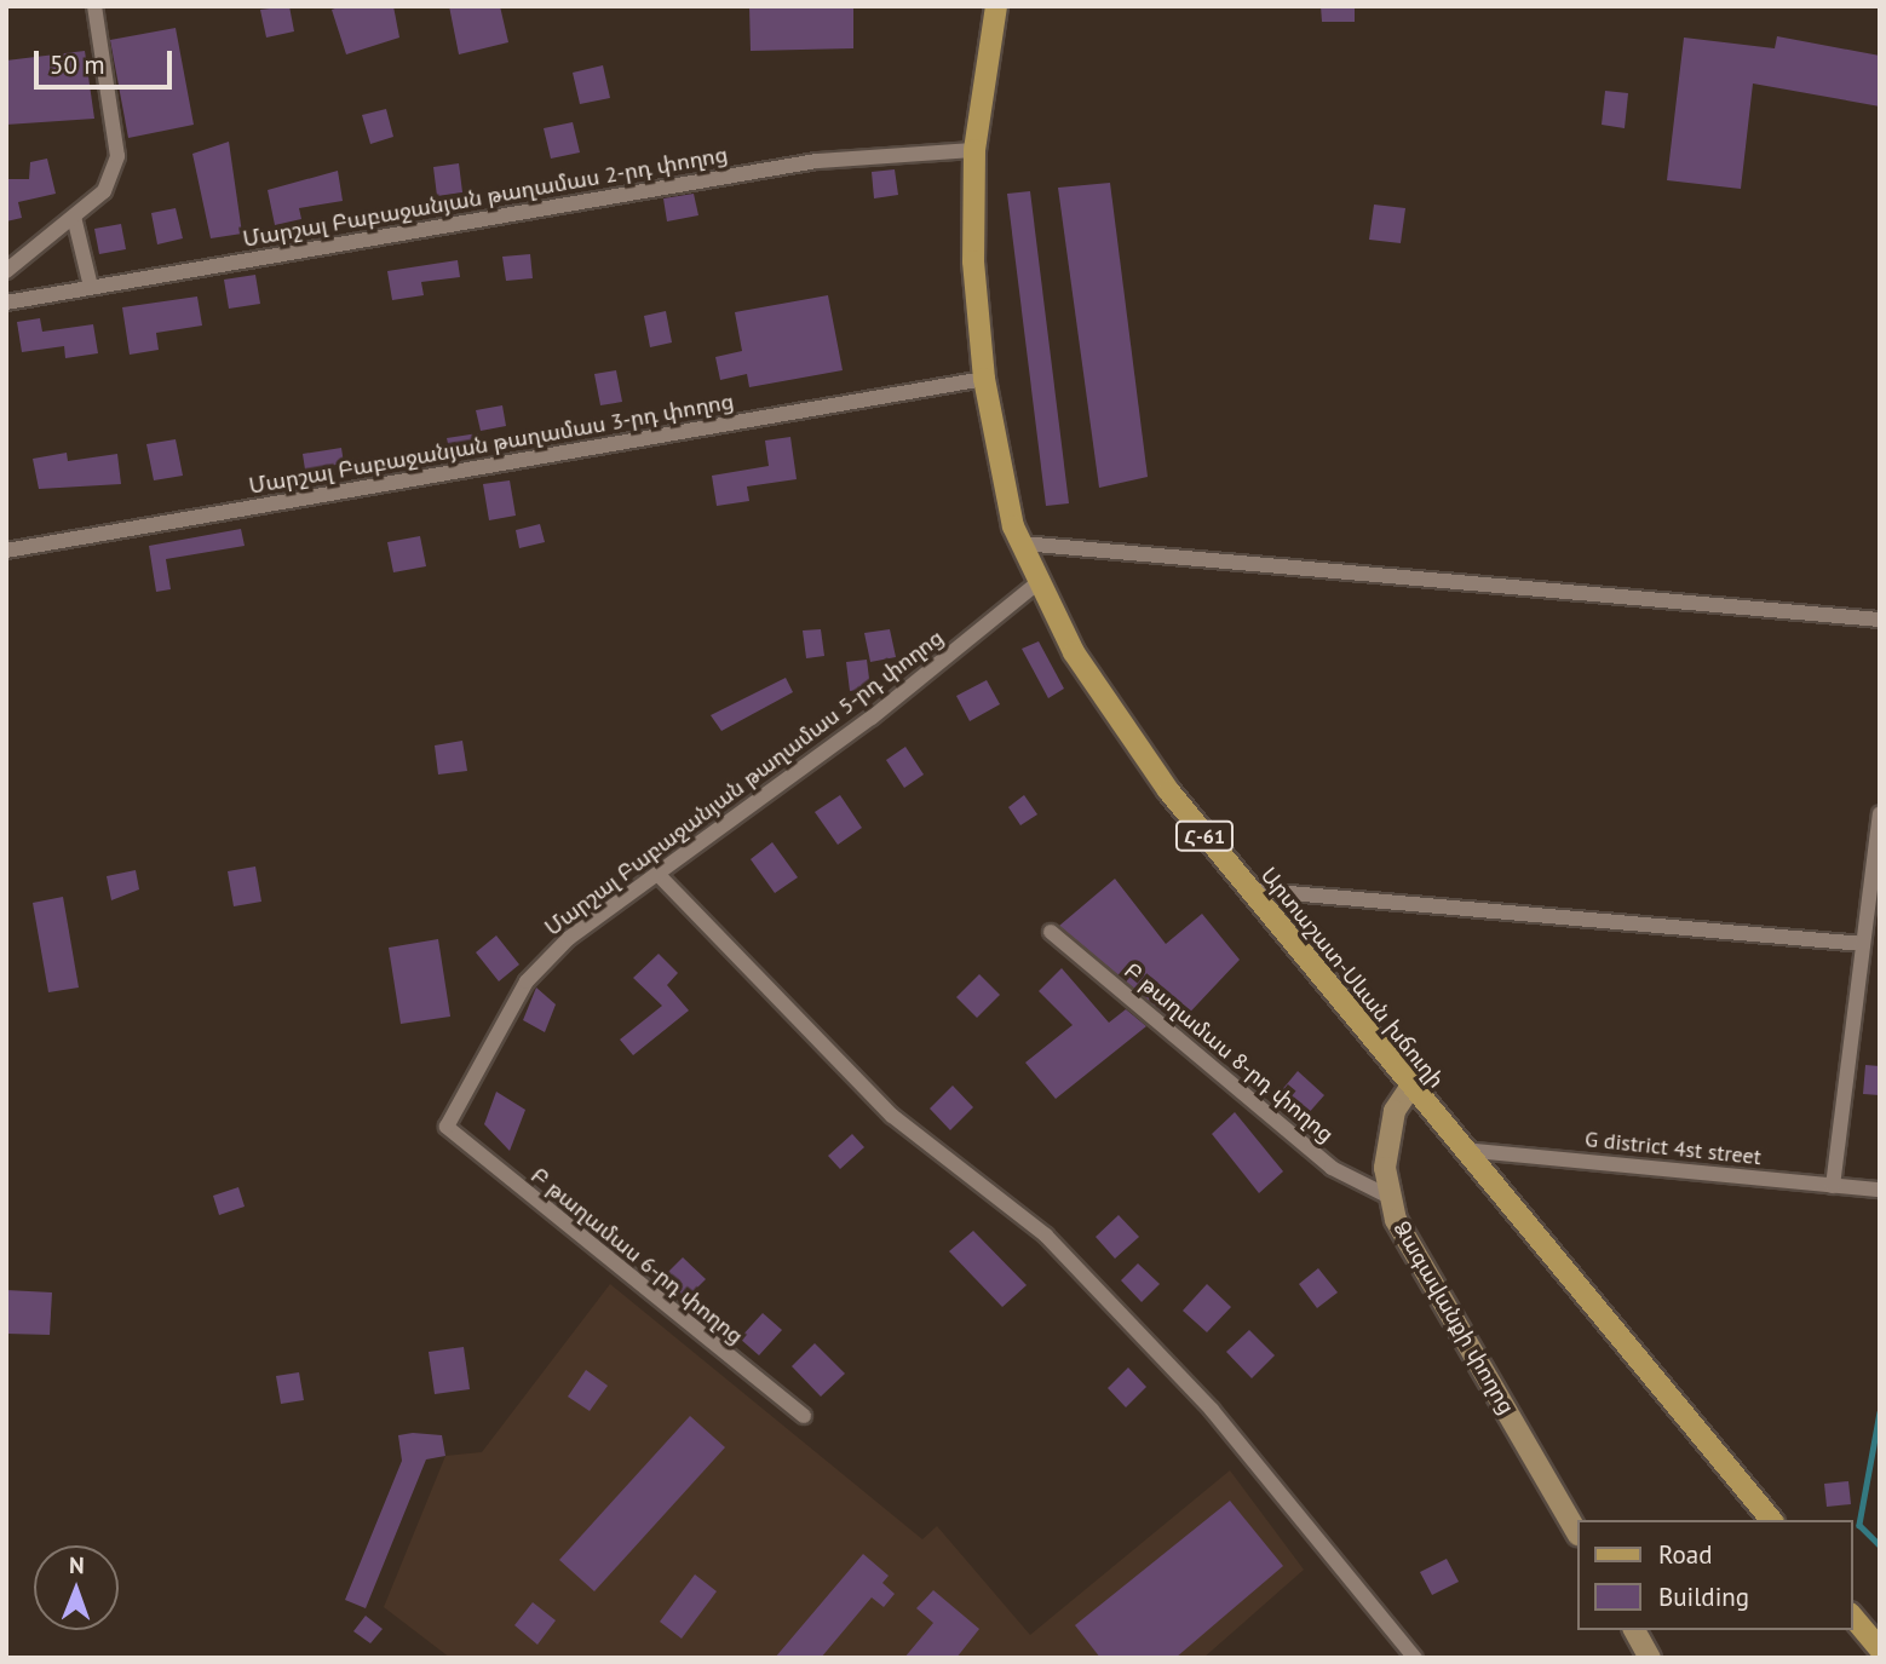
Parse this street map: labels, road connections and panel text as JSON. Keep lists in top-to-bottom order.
{
  "streets": {
    "main road": ["Հ-61", "Արտաշատ-Սևան խճուղի"],
    "street": [
      "Մարշալ Բաբաջանյան թաղամաս 2-րդ փողոց",
      "Մարշալ Բաբաջանյան թաղամաս 3-րդ փողոց",
      "Մարշալ Բաբաջանյան թաղամաս 5-րդ փողոց",
      "Բ թաղամաս 8-րդ փողոց",
      "G district 4st street",
      "Բ թաղամաս 6-րդ փողոց",
      "Ձագավանքի փողոց"
    ]
  },
  "crossings": [
    ["Մարշալ Բաբաջանյան թաղամաս 2-րդ փողոց", "Արտաշատ-Սևան խճուղի"],
    ["Մարշալ Բաբաջանյան թաղամաս 3-րդ փողոց", "Արտաշատ-Սևան խճուղի"],
    ["Մարշալ Բաբաջանյան թաղամաս 5-րդ փողոց", "Արտաշատ-Սևան խճուղի"],
    ["Մարշալ Բաբաջանյան թաղամաս 5-րդ փողոց", "Բ թաղամաս 6-րդ փողոց"],
    ["Արտաշատ-Սևան խճուղի", "G district 4st street"],
    ["Արտաշատ-Սևան խճուղի", "Ձագավանքի փողոց"],
    ["Բ թաղամաս 8-րդ փողոց", "Ձագավանքի փողոց"]
  ],
  "legend": ["Road", "Building"],
  "scale_bar": "50 m",
  "north": "top"
}
